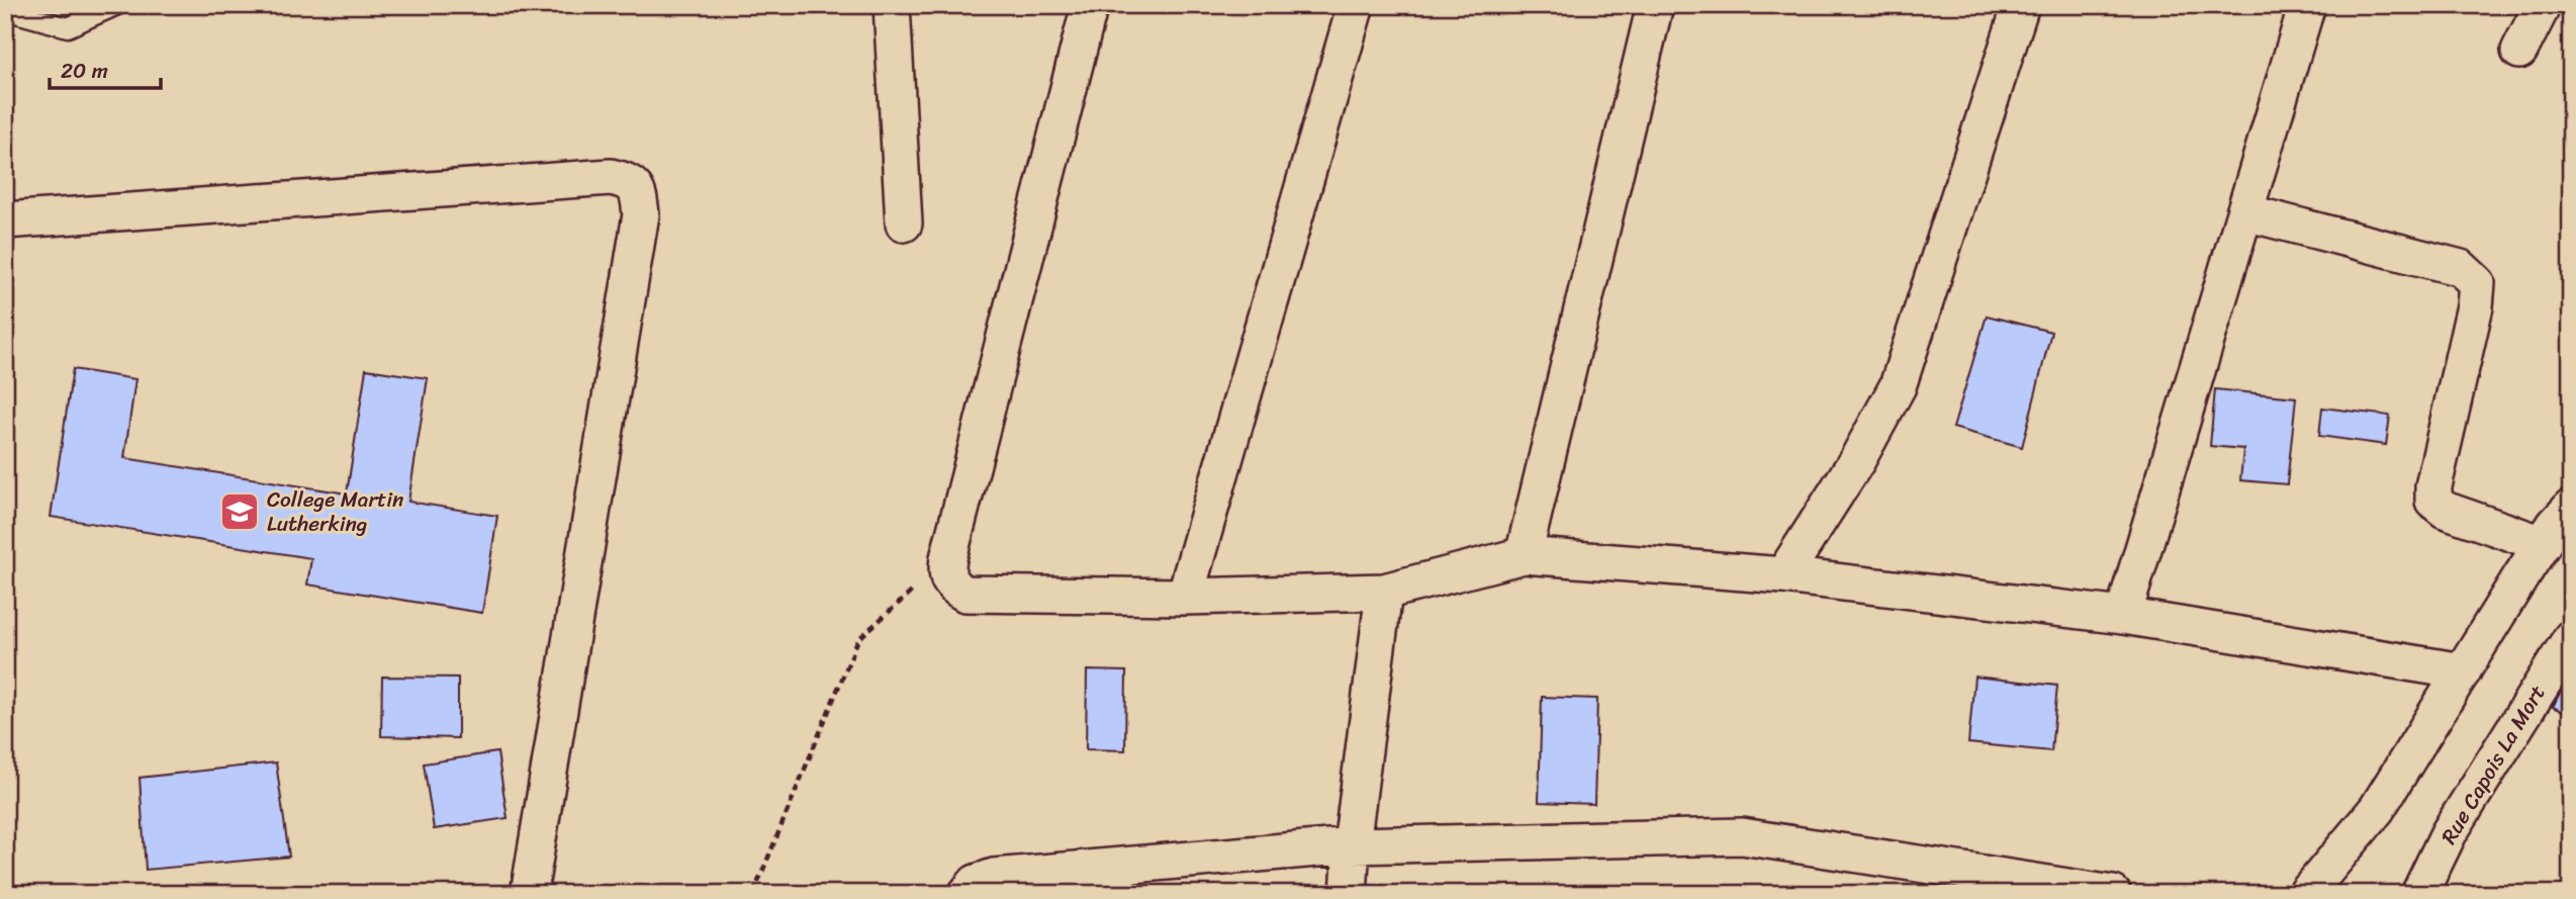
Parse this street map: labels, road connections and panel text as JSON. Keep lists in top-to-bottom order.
{
  "streets": {
    "street": ["Rue Capois La Mort"]
  },
  "places": {
    "school or university": ["College Martin Lutherking"]
  },
  "scale_bar": "20 m"
}
